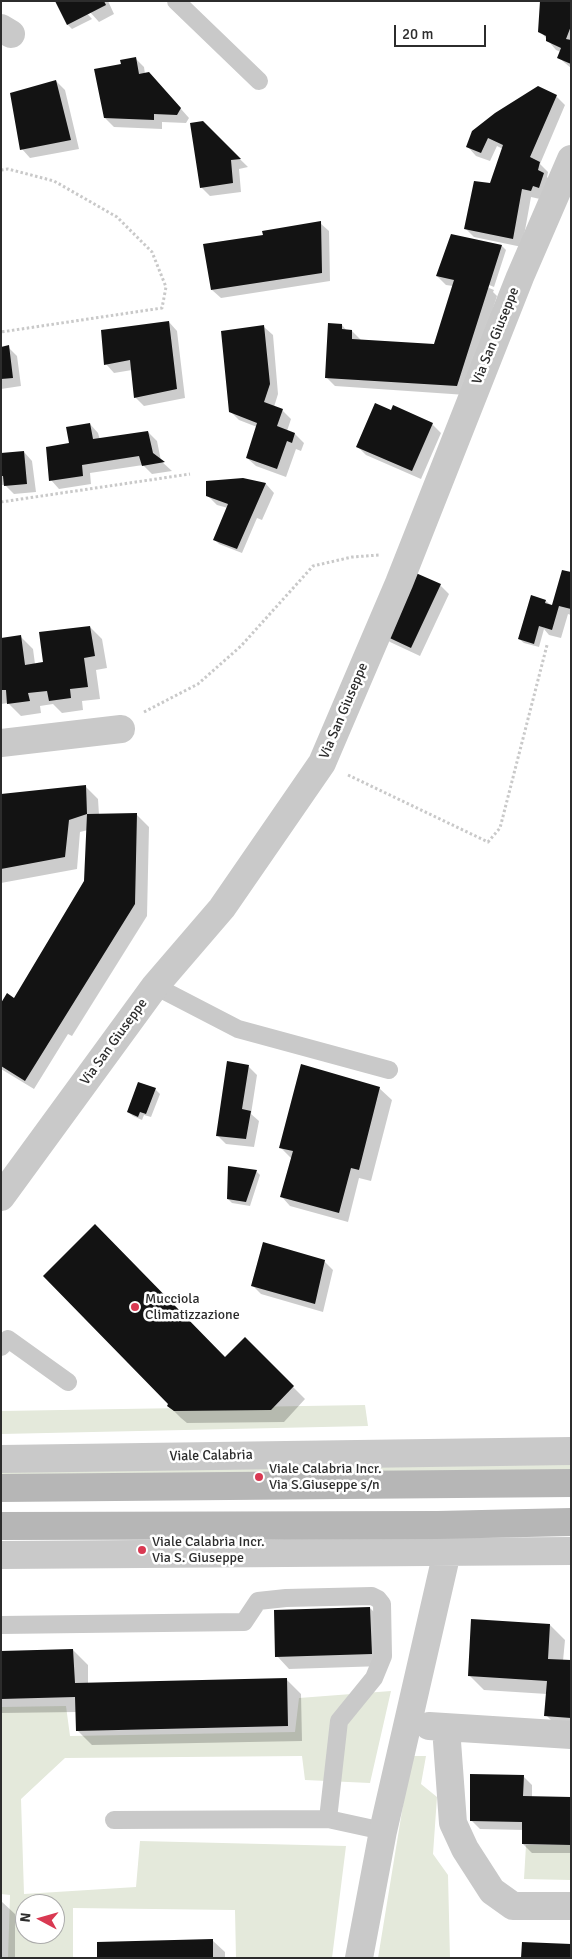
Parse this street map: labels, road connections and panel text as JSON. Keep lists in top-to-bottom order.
{
  "streets": {
    "street": ["Via San Giuseppe", "Viale Calabria"]
  },
  "places": ["Mucciola Climatizzazione", "Viale Calabria Incr. Via S.Giuseppe s/n", "Viale Calabria Incr. Via S. Giuseppe"],
  "scale_bar": "20 m",
  "north": "left"
}
